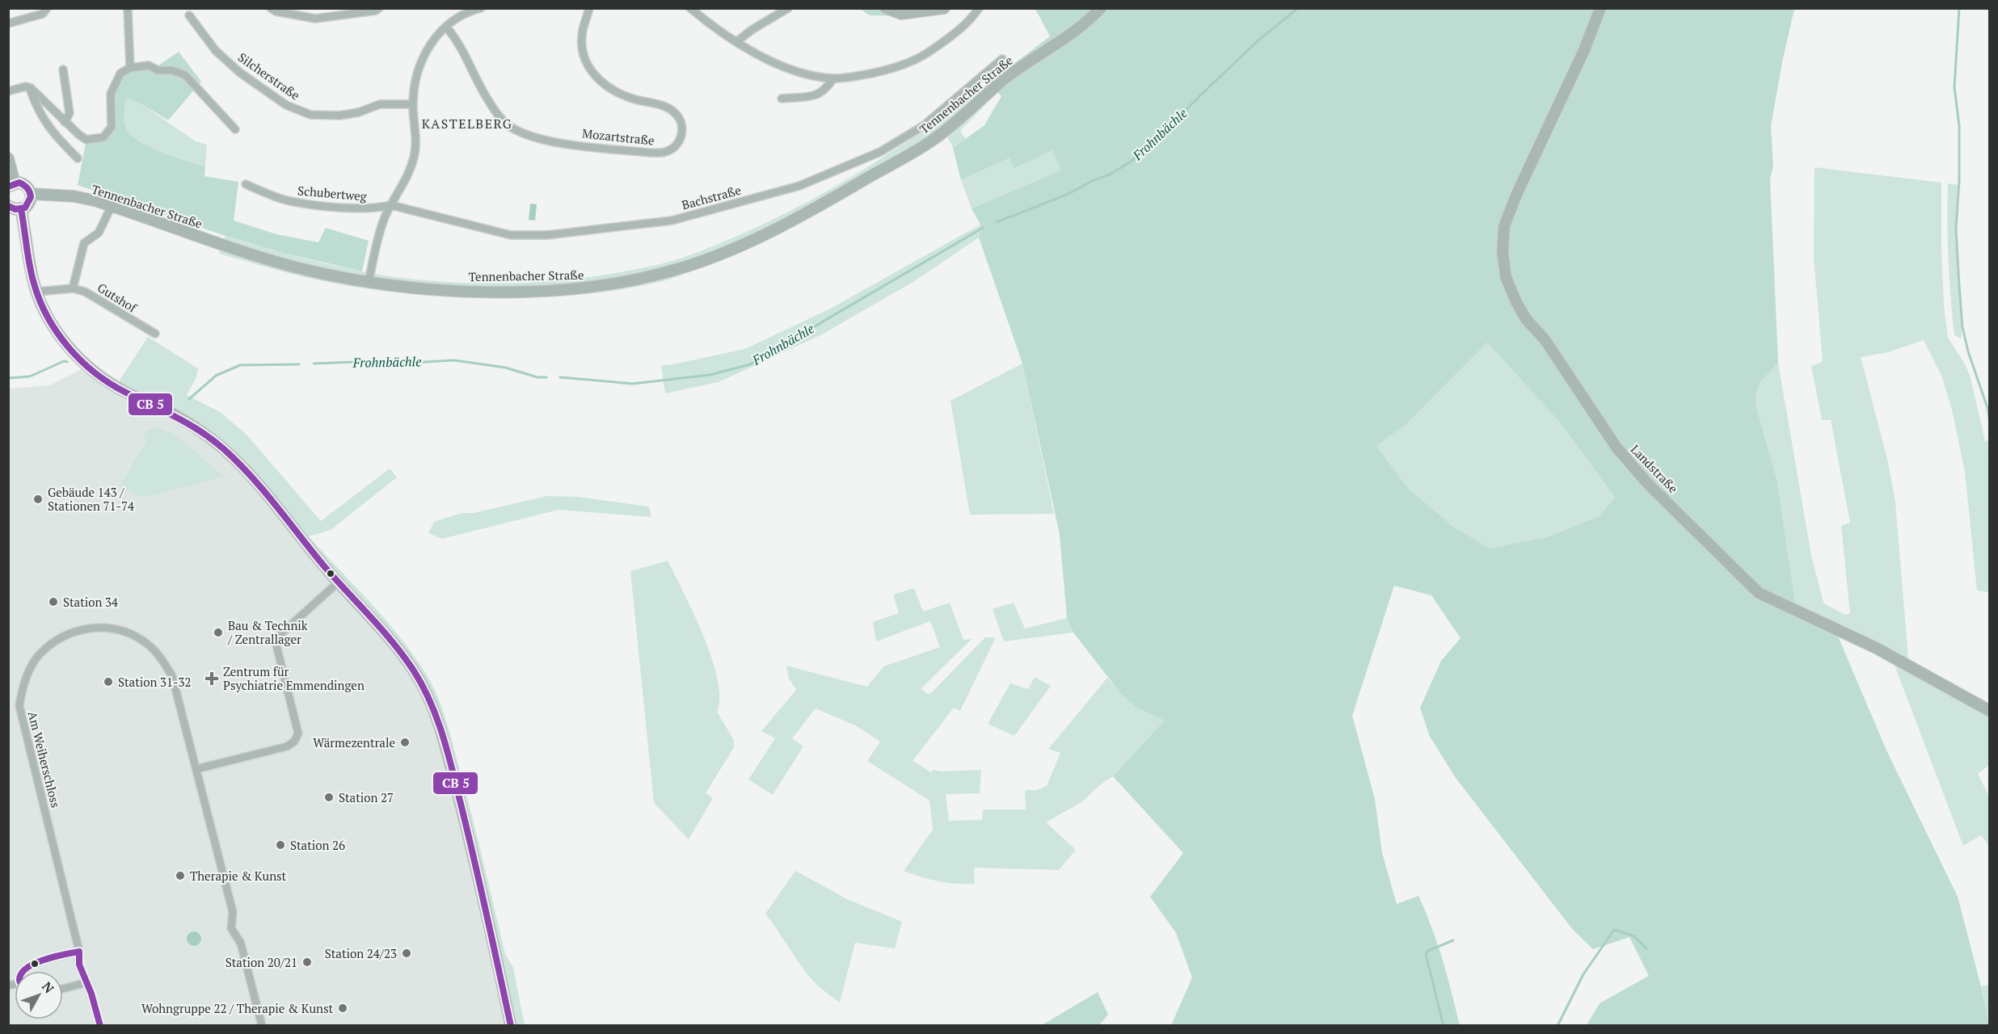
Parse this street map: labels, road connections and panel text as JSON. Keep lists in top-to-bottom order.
{
  "streets": {
    "street": [
      "Silcherstraße",
      "Tennenbacher Straße",
      "Mozartstraße",
      "Schubertweg",
      "Bachstraße",
      "Gutshof",
      "Landstraße",
      "Am Weiherschloss"
    ]
  },
  "crossings": [
    ["Schubertweg", "Bachstraße"]
  ],
  "districts": ["KASTELBERG"],
  "water": ["Frohnbächle"],
  "places": {
    "other": [
      "Gebäude 143 / Stationen 71-74",
      "Station 34",
      "Bau & Technik / Zentrallager",
      "Station 31-32",
      "Wärmezentrale",
      "Station 27",
      "Station 26",
      "Therapie & Kunst",
      "Station 24/23",
      "Station 20/21",
      "Wohngruppe 22 / Therapie & Kunst"
    ],
    "health": ["Zentrum für Psychiatrie Emmendingen"]
  },
  "north": "top right"
}
